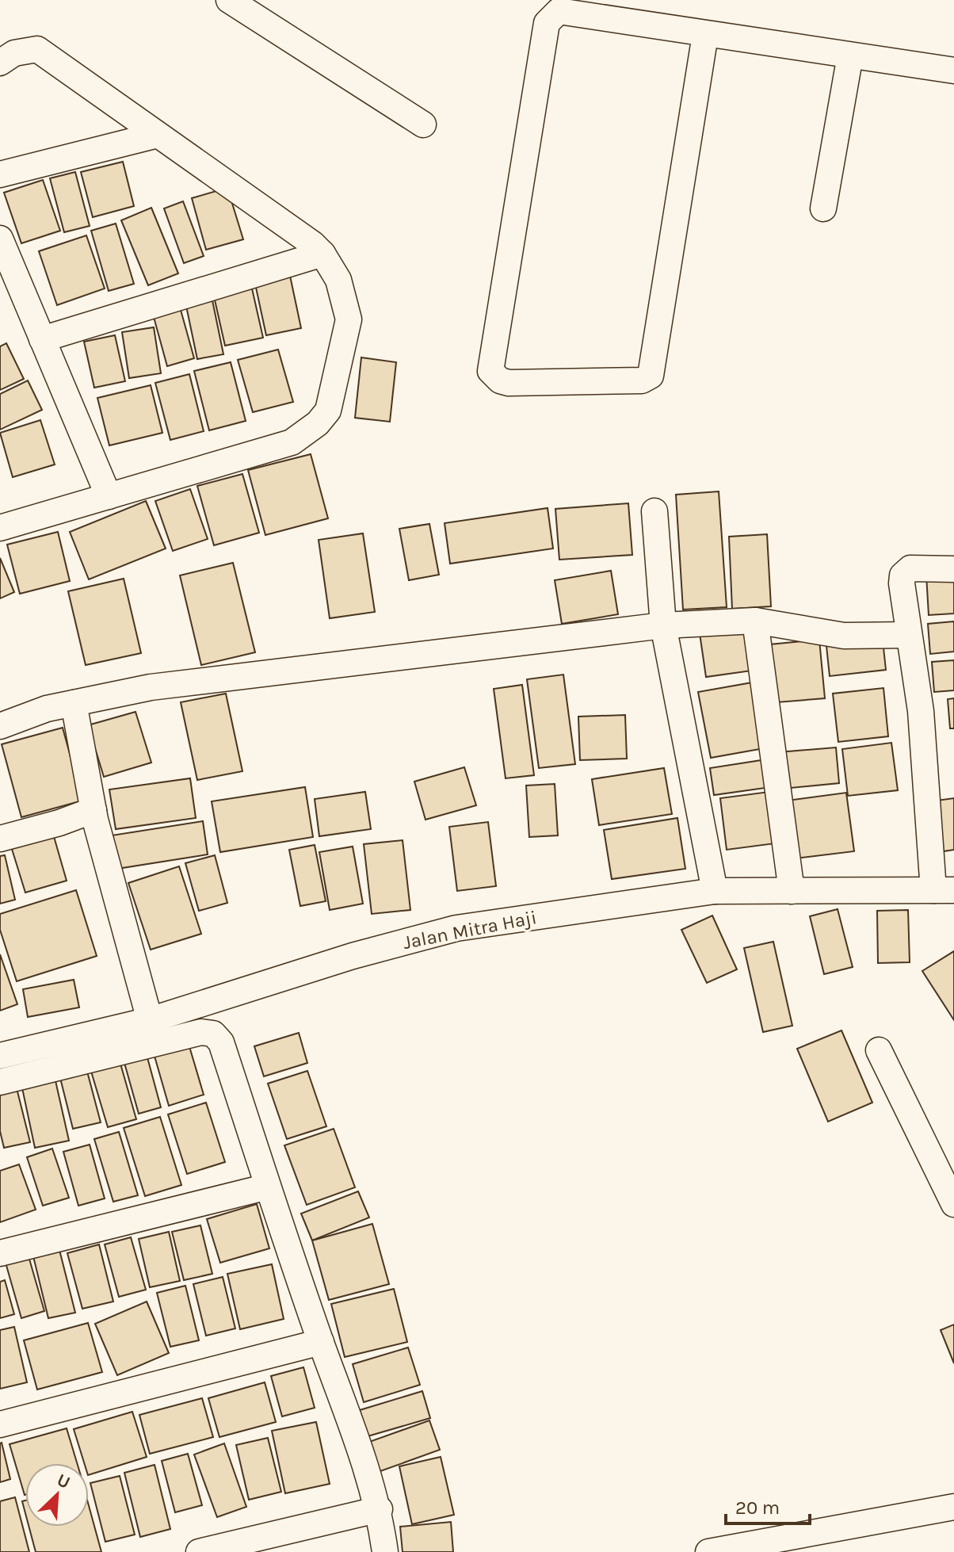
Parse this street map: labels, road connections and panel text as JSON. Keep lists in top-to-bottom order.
{
  "streets": {
    "street": ["Jalan Mitra Haji"]
  },
  "scale_bar": "20 m",
  "north": "top right"
}
